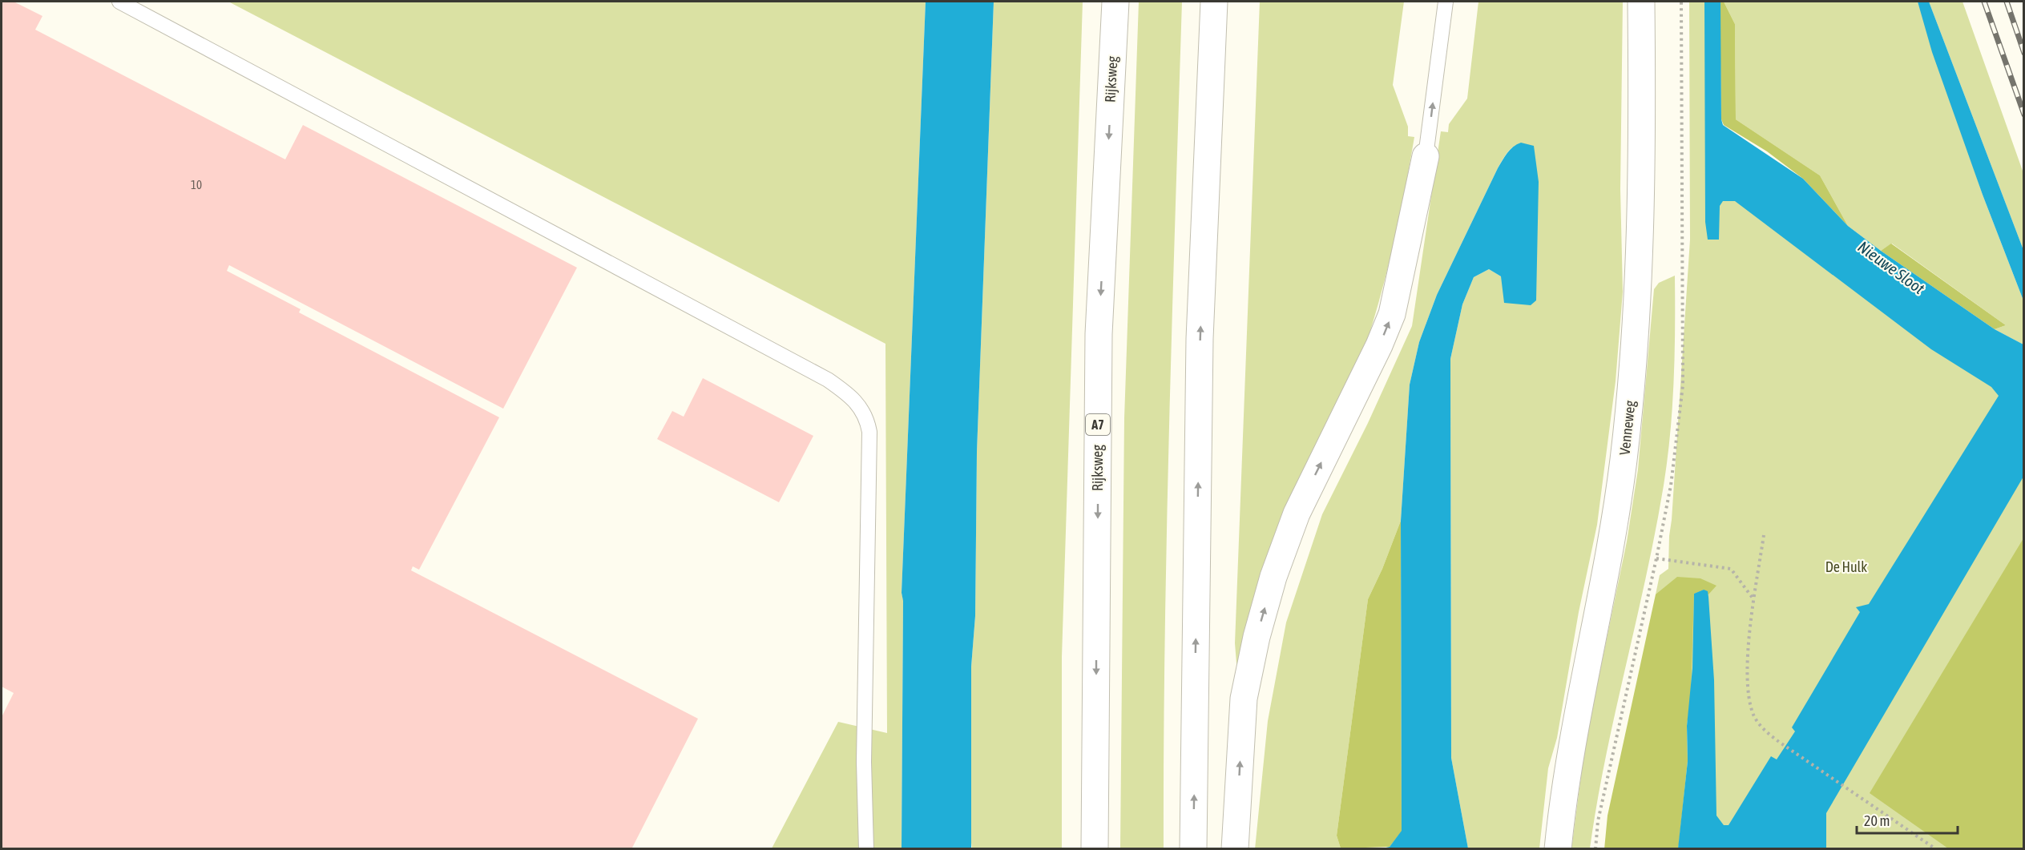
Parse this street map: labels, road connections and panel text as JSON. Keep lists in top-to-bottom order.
{
  "streets": {
    "main road": ["Rijksweg", "A7", "Venneweg"]
  },
  "water": ["Nieuwe Sloot"],
  "parks": ["De Hulk"],
  "house_numbers": ["10"],
  "scale_bar": "20 m"
}
